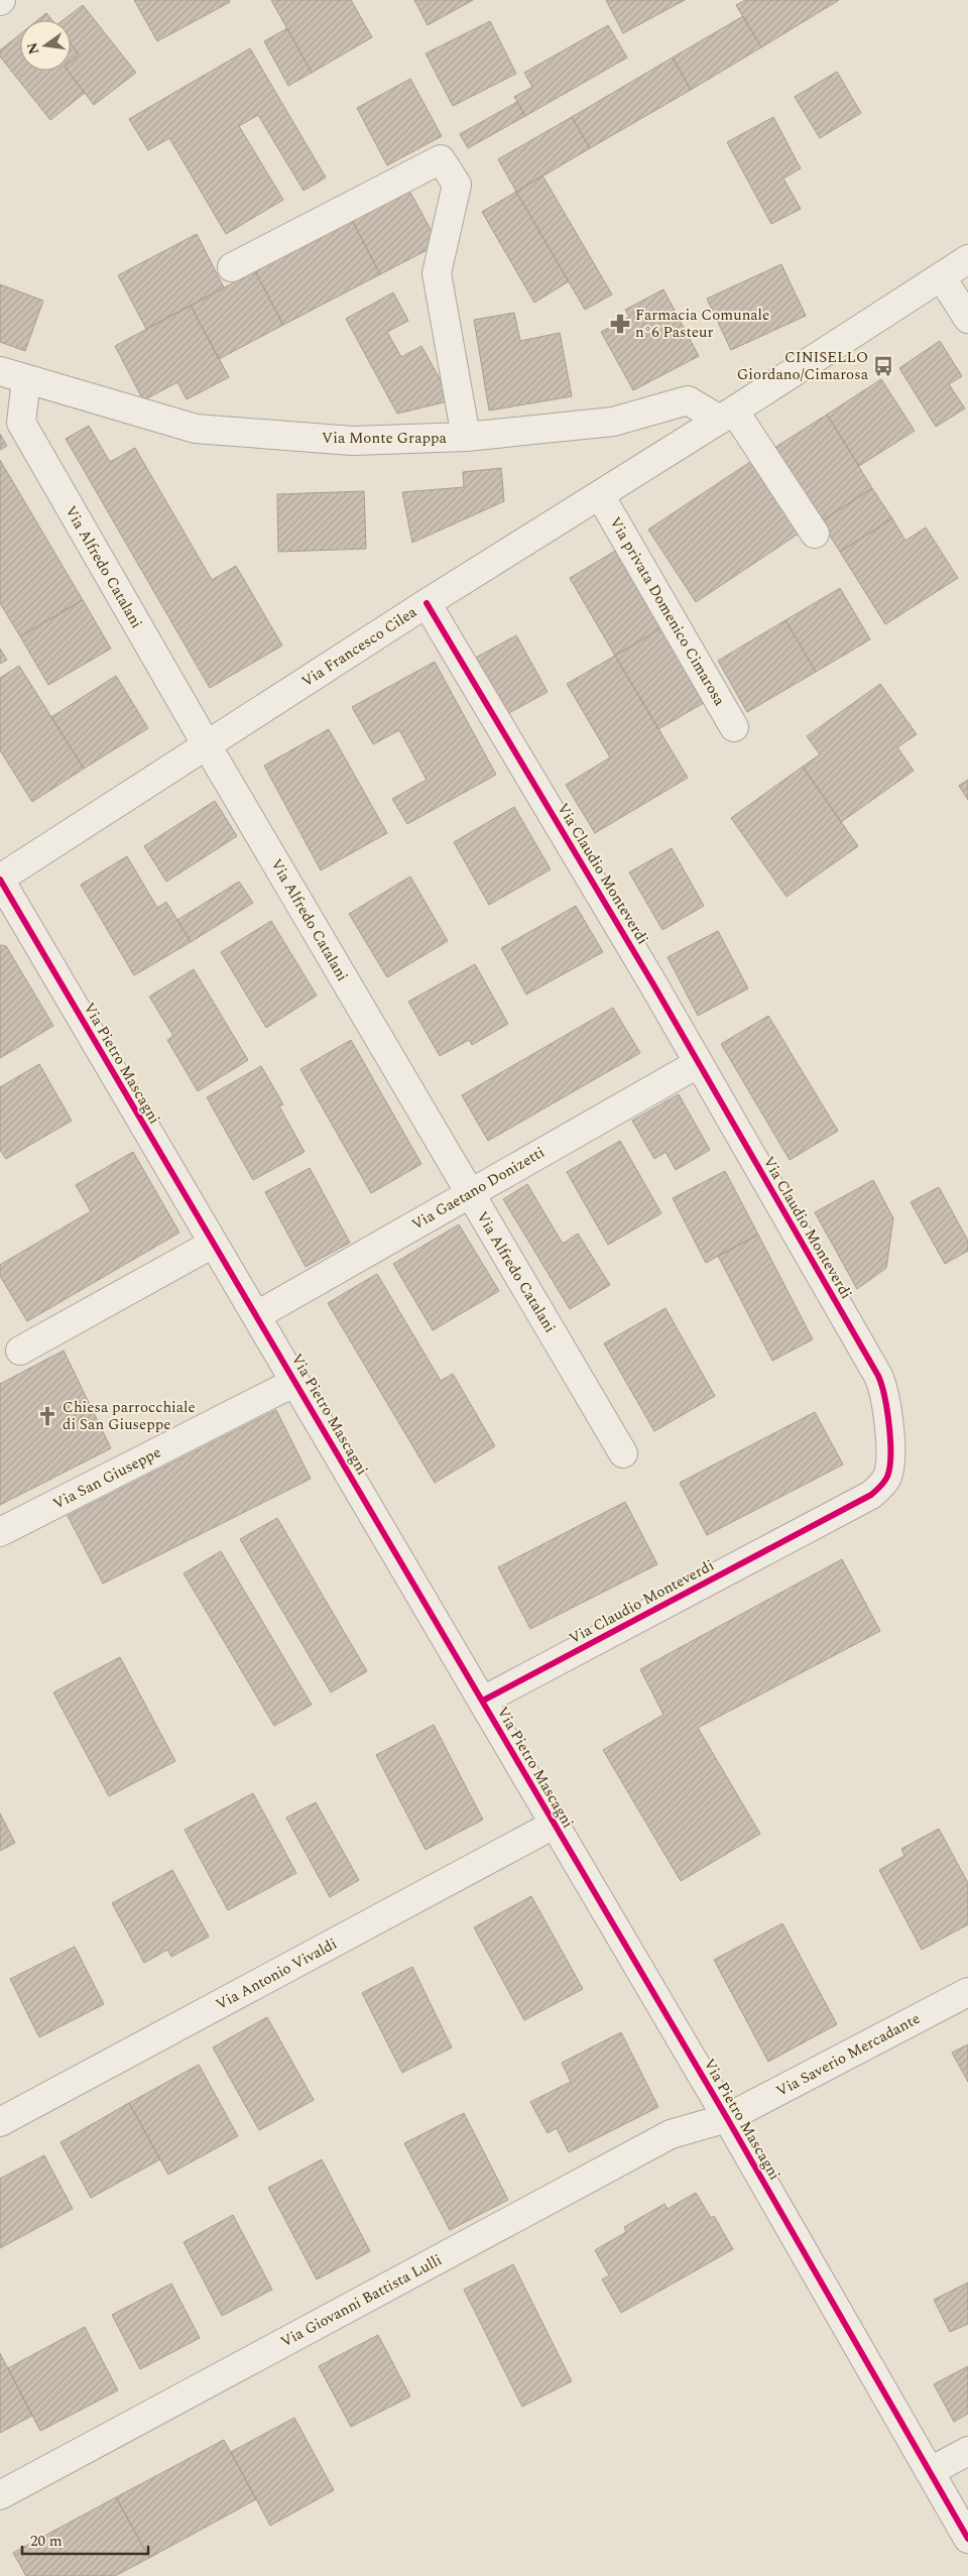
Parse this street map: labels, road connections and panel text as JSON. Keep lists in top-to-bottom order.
{
  "streets": {
    "street": [
      "Via Monte Grappa",
      "Via Alfredo Catalani",
      "Via privata Domenico Cimarosa",
      "Via Francesco Cilea",
      "Via Claudio Monteverdi",
      "Via Pietro Mascagni",
      "Via Gaetano Donizetti",
      "Via San Giuseppe",
      "Via Antonio Vivaldi",
      "Via Saverio Mercadante",
      "Via Giovanni Battista Lulli"
    ]
  },
  "crossings": [
    ["Via Monte Grappa", "Via Alfredo Catalani"],
    ["Via Monte Grappa", "Via Francesco Cilea"],
    ["Via Alfredo Catalani", "Via Francesco Cilea"],
    ["Via Alfredo Catalani", "Via Gaetano Donizetti"],
    ["Via privata Domenico Cimarosa", "Via Francesco Cilea"],
    ["Via Francesco Cilea", "Via Claudio Monteverdi"],
    ["Via Francesco Cilea", "Via Pietro Mascagni"],
    ["Via Claudio Monteverdi", "Via Pietro Mascagni"],
    ["Via Claudio Monteverdi", "Via Gaetano Donizetti"],
    ["Via Pietro Mascagni", "Via Gaetano Donizetti"],
    ["Via Pietro Mascagni", "Via San Giuseppe"],
    ["Via Pietro Mascagni", "Via Antonio Vivaldi"],
    ["Via Pietro Mascagni", "Via Saverio Mercadante"],
    ["Via Pietro Mascagni", "Via Giovanni Battista Lulli"],
    ["Via Saverio Mercadante", "Via Giovanni Battista Lulli"]
  ],
  "places": {
    "pharmacy": ["Farmacia Comunale n°6 Pasteur"],
    "bus stop": ["CINISELLO Giordano/Cimarosa"],
    "church": ["Chiesa parrocchiale di San Giuseppe"]
  },
  "scale_bar": "20 m",
  "north": "left"
}
